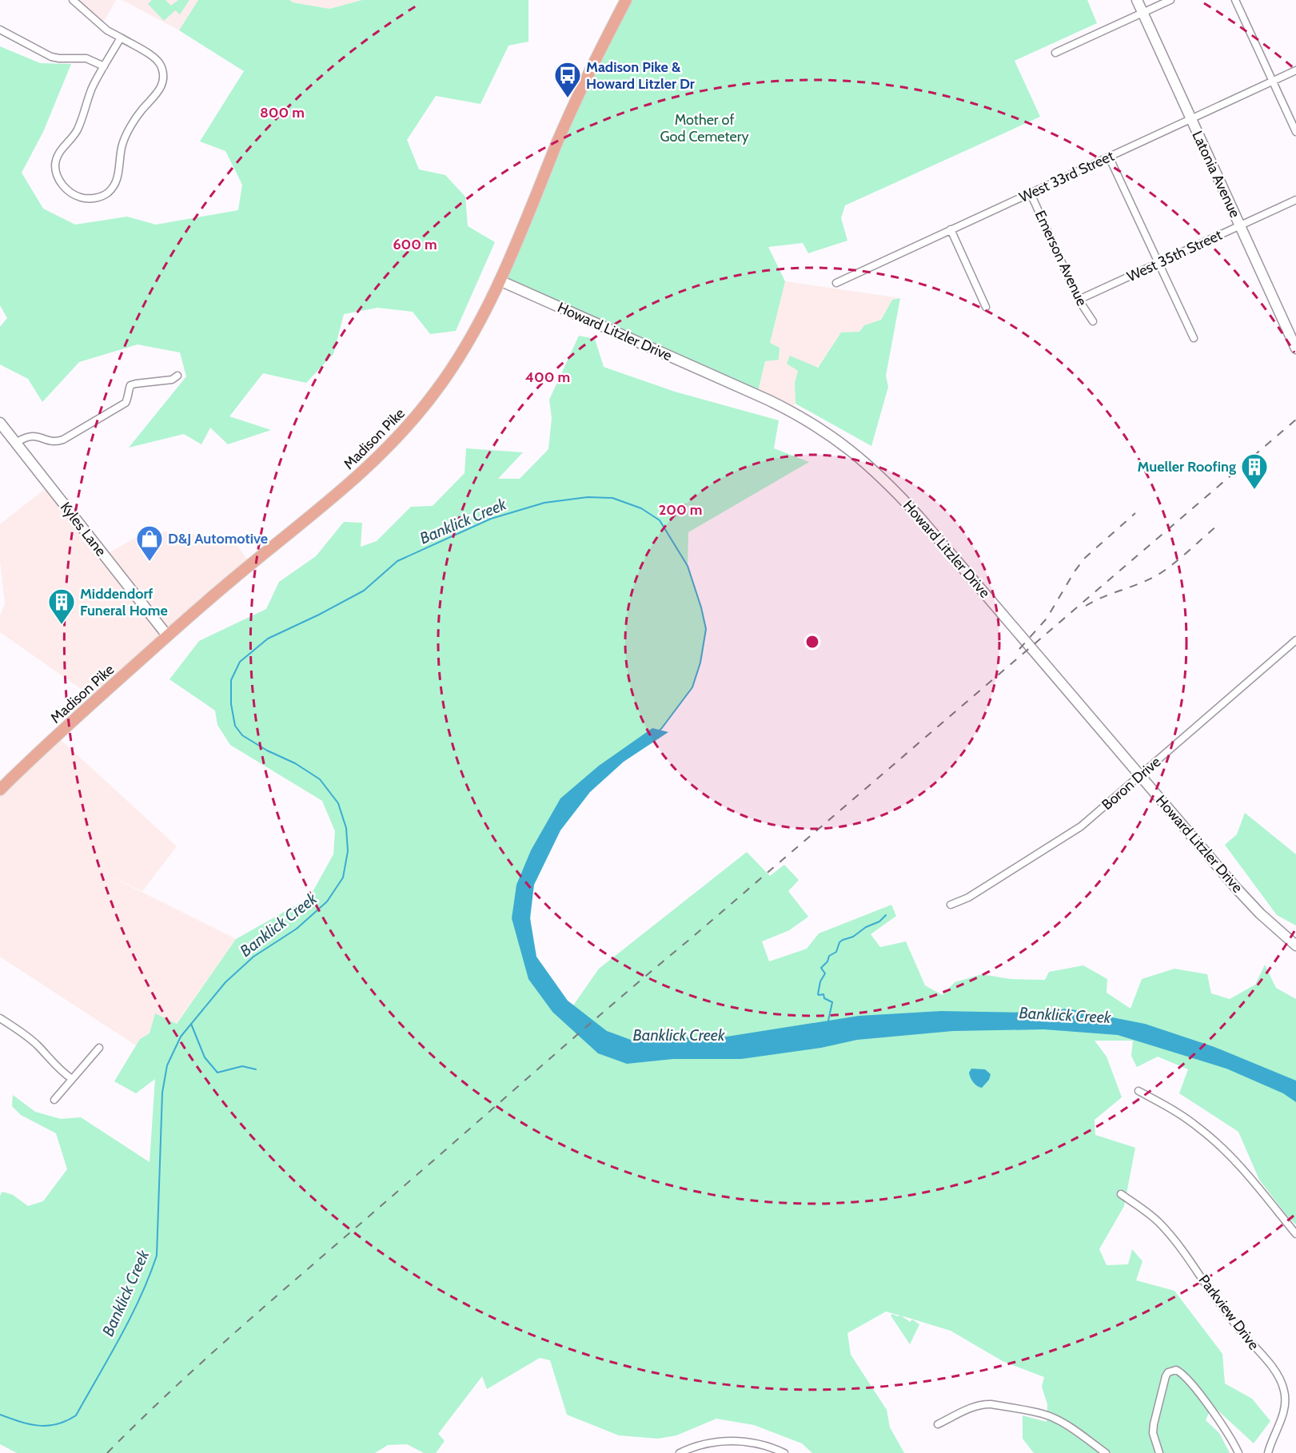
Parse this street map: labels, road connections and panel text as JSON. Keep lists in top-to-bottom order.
{
  "streets": {
    "main road": [
      "Latonia Avenue",
      "Howard Litzler Drive",
      "Madison Pike",
      "Kyles Lane"
    ],
    "street": [
      "West 33rd Street",
      "West 35th Street",
      "Emerson Avenue",
      "Boron Drive",
      "Parkview Drive"
    ]
  },
  "crossings": [
    ["Latonia Avenue", "West 33rd Street"],
    ["Latonia Avenue", "West 35th Street"],
    ["West 33rd Street", "Emerson Avenue"],
    ["West 35th Street", "Emerson Avenue"],
    ["Howard Litzler Drive", "Madison Pike"],
    ["Howard Litzler Drive", "Boron Drive"],
    ["Madison Pike", "Kyles Lane"]
  ],
  "water": ["Banklick Creek"],
  "parks": ["Mother of God Cemetery"],
  "places": {
    "bus stop": ["Madison Pike & Howard Litzler Dr"],
    "building": ["Mueller Roofing", "Middendorf Funeral Home"],
    "shop": ["D&J Automotive"]
  },
  "rings": [
    "800 m",
    "600 m",
    "400 m",
    "200 m"
  ]
}
